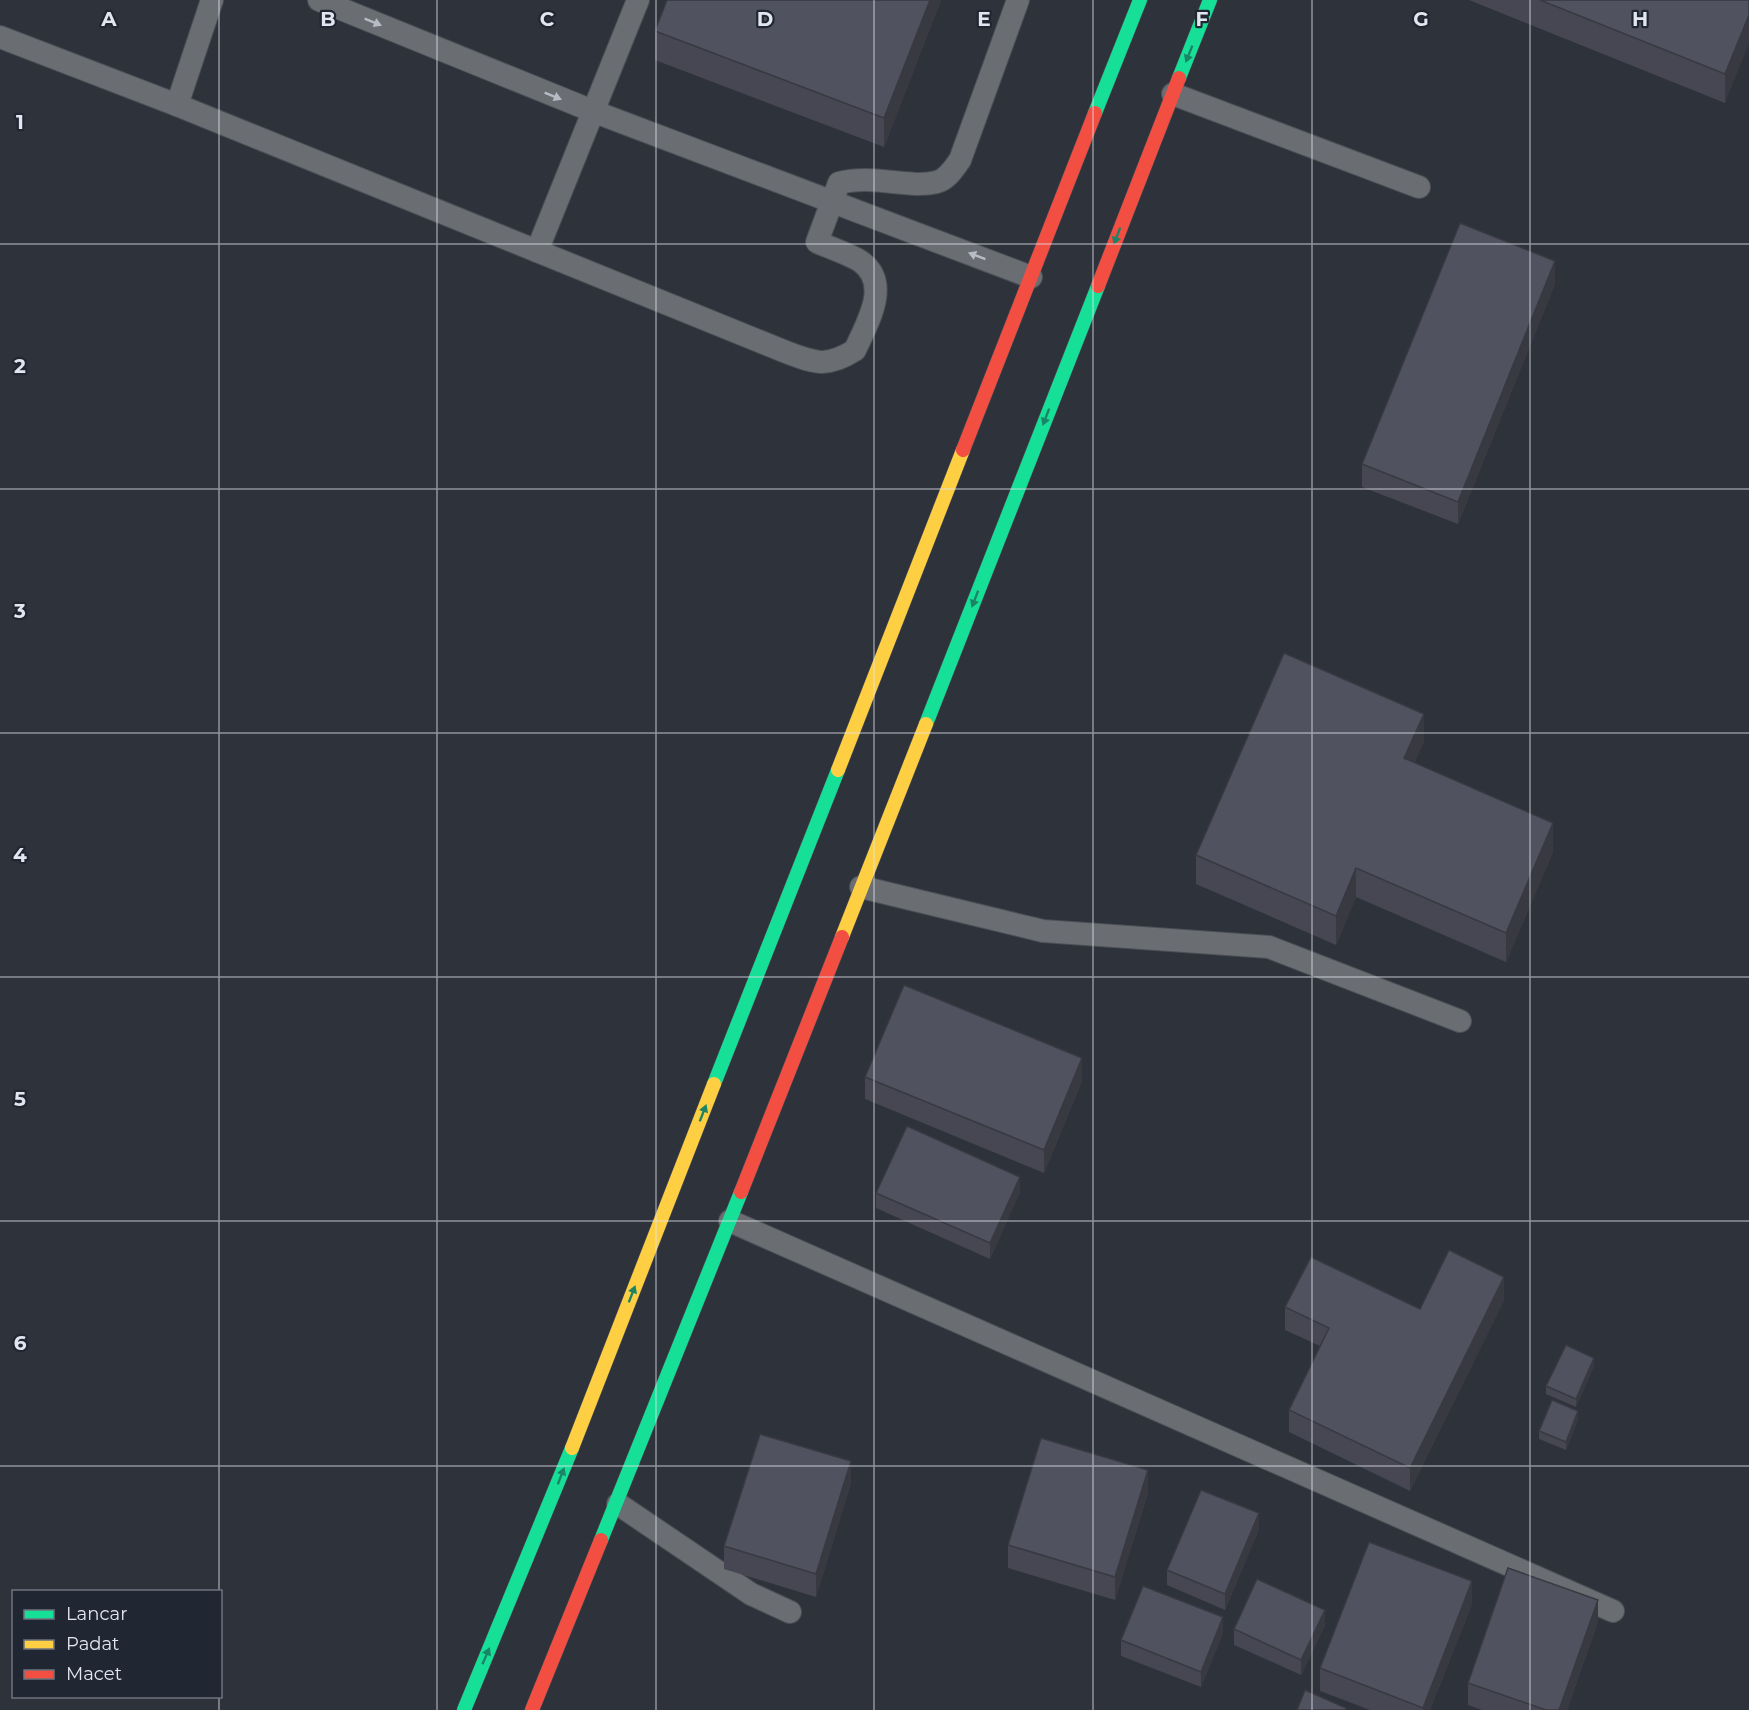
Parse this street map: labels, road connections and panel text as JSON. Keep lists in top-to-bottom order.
{
  "legend": ["Lancar", "Padat", "Macet"],
  "grid": {
    "columns": [
      "A",
      "B",
      "C",
      "D",
      "E",
      "F",
      "G",
      "H"
    ],
    "rows": [
      "1",
      "2",
      "3",
      "4",
      "5",
      "6"
    ]
  }
}
